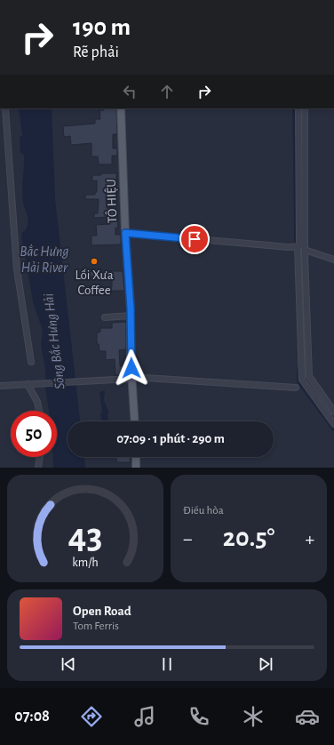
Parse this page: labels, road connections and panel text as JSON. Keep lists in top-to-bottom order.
{
  "streets": {
    "main road": ["TÔ HIỆU"]
  },
  "water": ["Bắc Hưng Hải River", "Sông Bắc Hưng Hải"],
  "places": ["Lối Xưa Coffee"],
  "page": {
    "turn": ["190 m", "Rẽ phải"],
    "limit": "50",
    "trip": "07:09 · 1 phút · 290 m",
    "tile": "Điều hòa",
    "heat": ["−", "20.5°", "+"],
    "song": ["Open Road", "Tom Ferris"],
    "tabs": "07:08",
    "gauge": ["43", "km/h"]
  }
}
